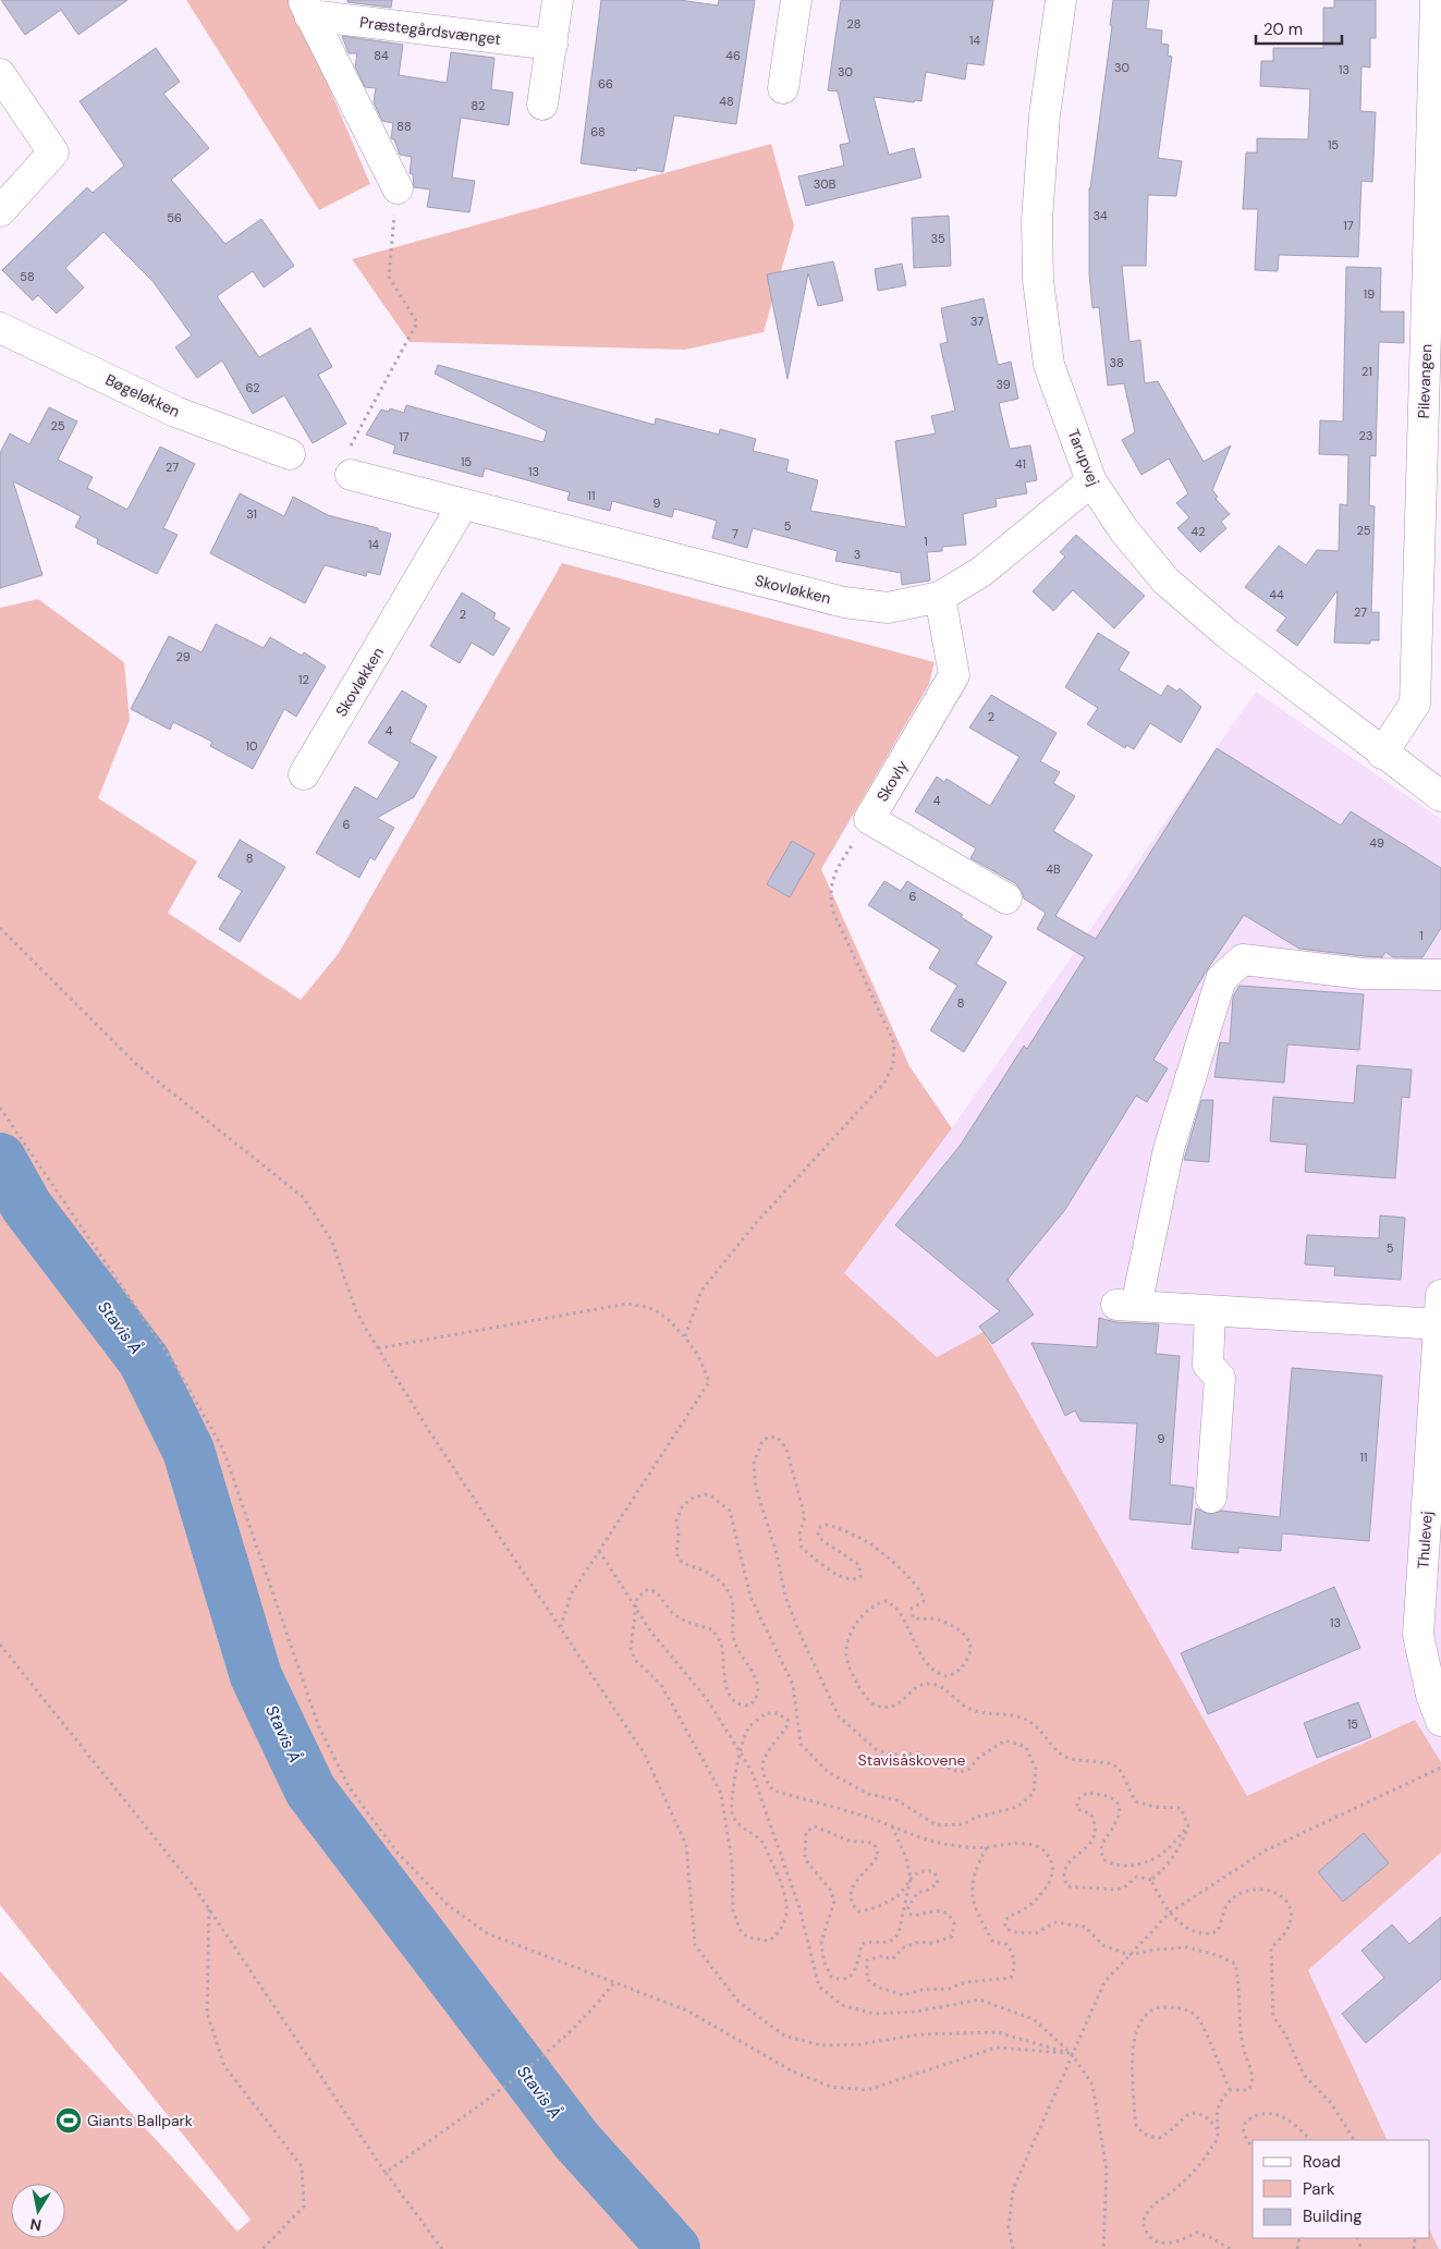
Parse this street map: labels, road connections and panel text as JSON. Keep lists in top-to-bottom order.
{
  "streets": {
    "street": [
      "Præstegårdsvænget",
      "Pilevangen",
      "Bøgeløkken",
      "Tarupvej",
      "Skovløkken",
      "Skovly",
      "Thulevej"
    ]
  },
  "crossings": [
    ["Pilevangen", "Tarupvej"],
    ["Tarupvej", "Skovløkken"],
    ["Skovløkken", "Skovly"]
  ],
  "water": ["Stavis Å"],
  "parks": ["Stavisåskovene"],
  "places": {
    "sports": ["Giants Ballpark"]
  },
  "house_numbers": [
    "28",
    "14",
    "84",
    "46",
    "30",
    "13",
    "30",
    "66",
    "48",
    "82",
    "88",
    "68",
    "15",
    "30B",
    "34",
    "56",
    "17",
    "35",
    "58",
    "19",
    "37",
    "38",
    "21",
    "39",
    "62",
    "25",
    "23",
    "17",
    "15",
    "41",
    "27",
    "13",
    "11",
    "9",
    "31",
    "5",
    "25",
    "42",
    "7",
    "1",
    "14",
    "3",
    "44",
    "27",
    "2",
    "29",
    "12",
    "2",
    "4",
    "10",
    "4",
    "6",
    "49",
    "8",
    "4B",
    "6",
    "1",
    "8",
    "5",
    "9",
    "11",
    "13",
    "15"
  ],
  "legend": ["Road", "Park", "Building"],
  "scale_bar": "20 m",
  "north": "bottom"
}
